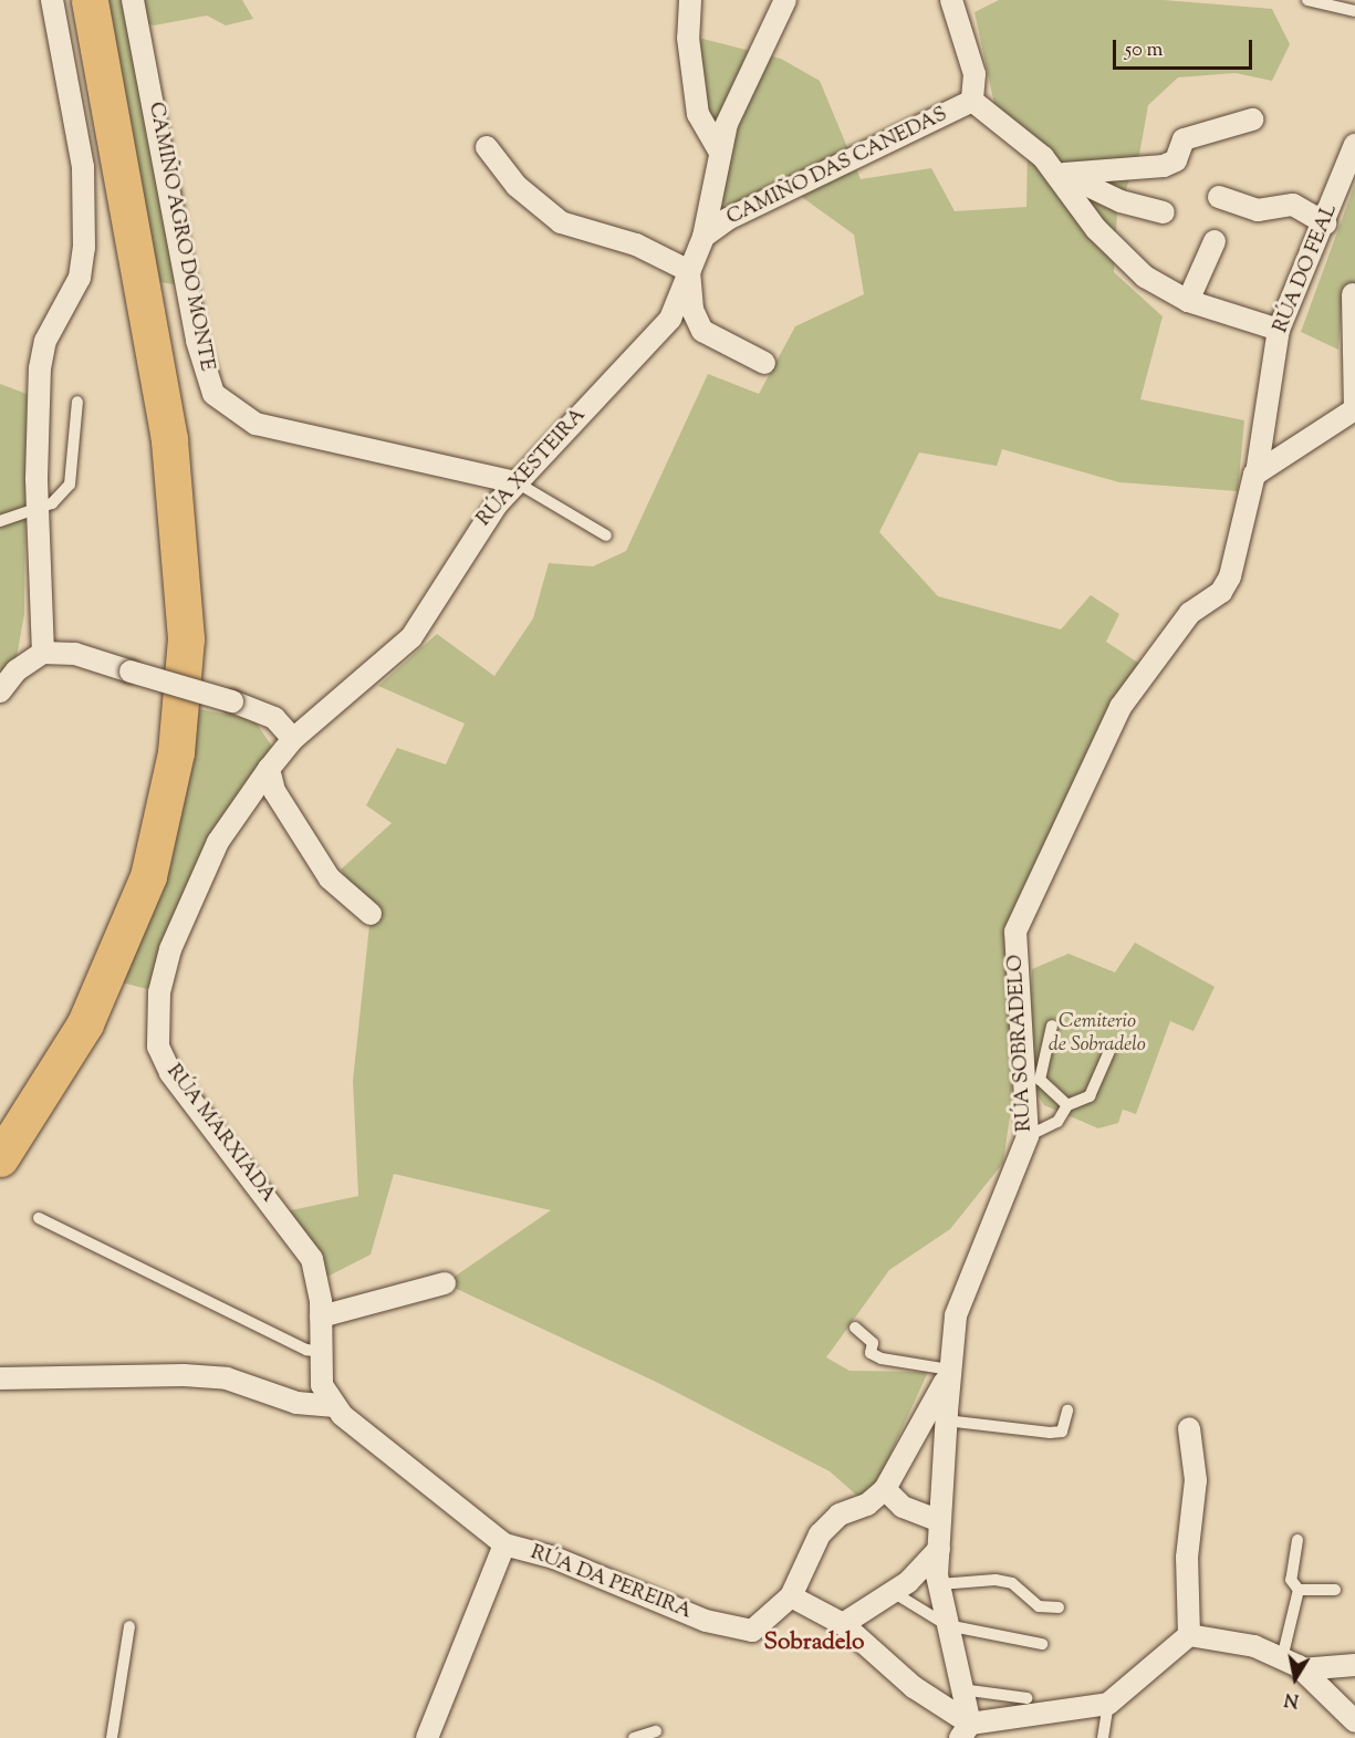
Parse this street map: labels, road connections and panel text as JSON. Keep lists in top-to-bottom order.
{
  "streets": {
    "street": [
      "CAMIÑO DAS CANEDAS",
      "CAMIÑO AGRO DO MONTE",
      "RÚA DO FEAL",
      "RÚA XESTEIRA",
      "RÚA SOBRADELO",
      "RÚA MARXIADA",
      "RÚA DA PEREIRA"
    ]
  },
  "crossings": [
    ["CAMIÑO DAS CANEDAS", "RÚA XESTEIRA"],
    ["CAMIÑO AGRO DO MONTE", "RÚA XESTEIRA"],
    ["RÚA DO FEAL", "RÚA SOBRADELO"],
    ["RÚA XESTEIRA", "RÚA MARXIADA"],
    ["RÚA SOBRADELO", "RÚA DA PEREIRA"],
    ["RÚA MARXIADA", "RÚA DA PEREIRA"]
  ],
  "districts": ["Sobradelo"],
  "parks": ["Cemiterio de Sobradelo"],
  "scale_bar": "50 m",
  "north": "bottom"
}
